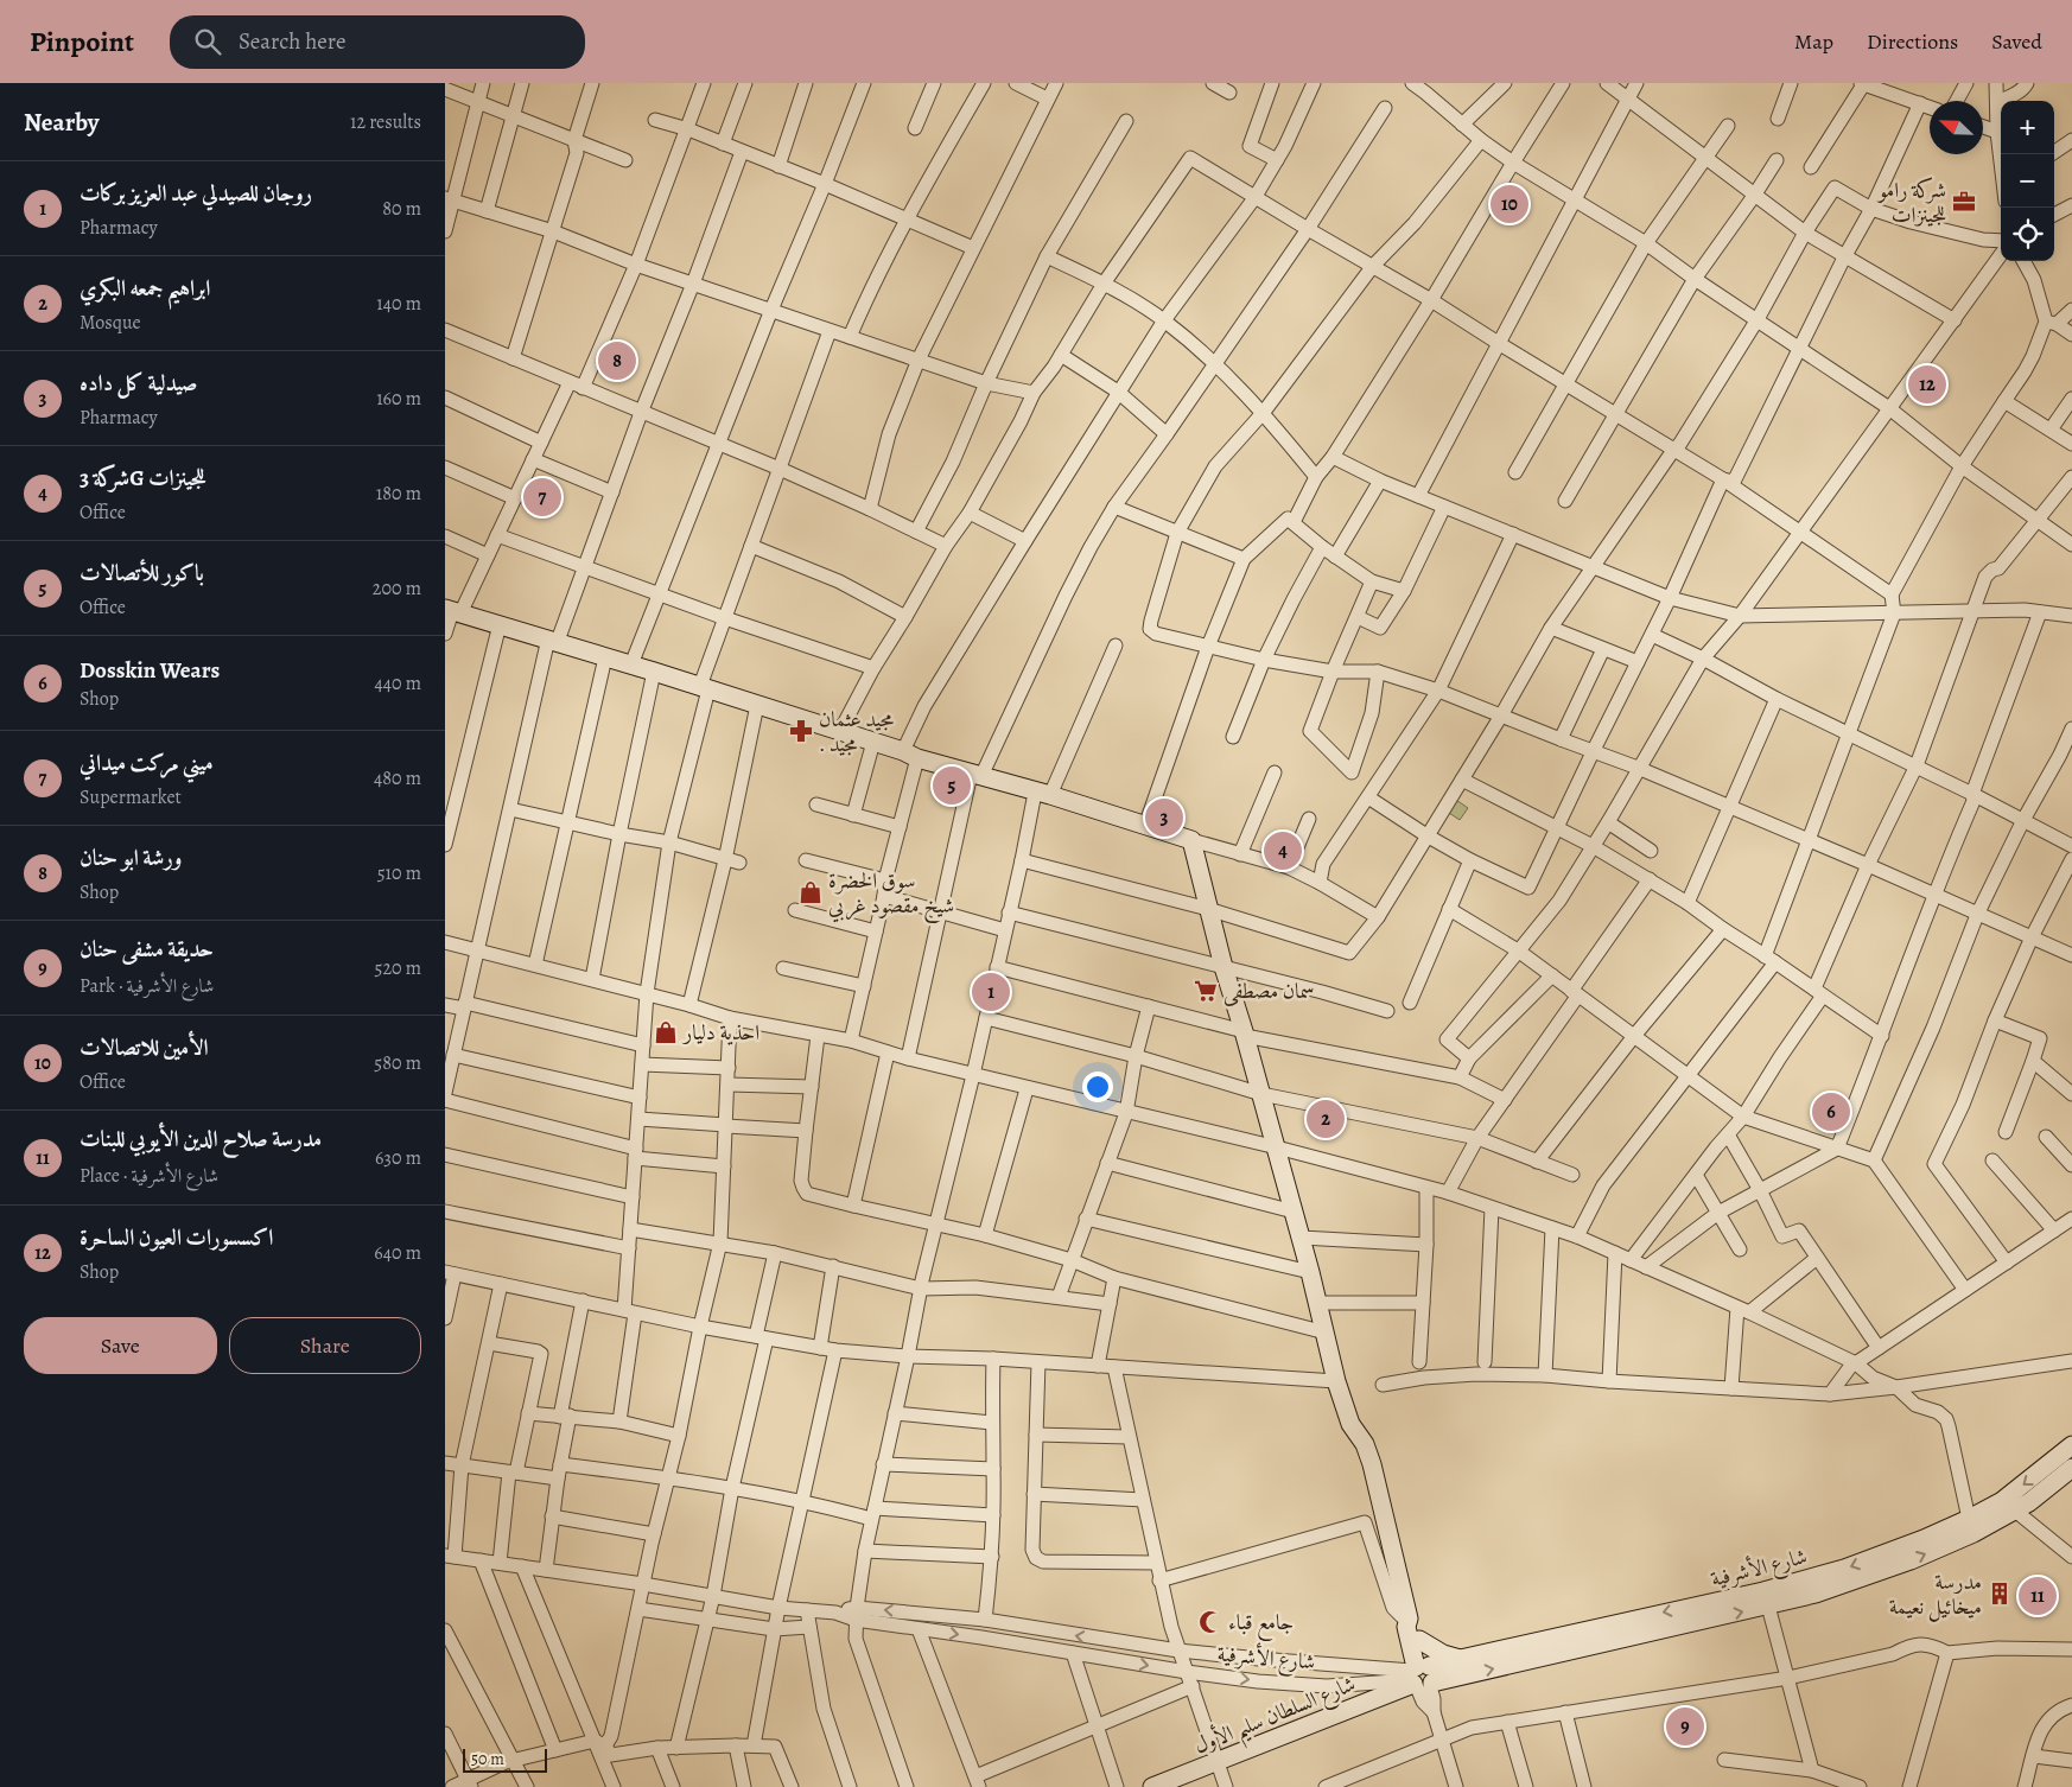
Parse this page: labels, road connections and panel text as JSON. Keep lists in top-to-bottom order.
{
  "streets": {
    "street": ["شارع الأشرفية", "شارع السلطان سليم الأول"]
  },
  "crossings": [
    ["شارع الأشرفية", "شارع السلطان سليم الأول"]
  ],
  "places": {
    "office": ["شركة رامو للجينزات"],
    "pharmacy": ["مجيد عثمان . مجيد"],
    "shop": ["سوق الخضرة شيخ مقصود غربي", "احذية دليار"],
    "supermarket": ["سمان مصطفى"],
    "building": ["مدرسة ميخائيل نعيمة"],
    "mosque": ["جامع قباء"]
  },
  "scale_bar": "50 m",
  "north": "top left",
  "page": {
    "header": "Pinpoint",
    "search": "Search here",
    "nav": ["Map", "Directions", "Saved"],
    "heading": ["Nearby", "12 results"],
    "map_buttons": ["+", "−"],
    "list": [
      {
        "mark": "1",
        "name": "روجان للصيدلي عبد العزيز بركات",
        "note": "Pharmacy",
        "value": "80 m"
      },
      {
        "mark": "2",
        "name": "ابراهيم جمعه البكري",
        "note": "Mosque",
        "value": "140 m"
      },
      {
        "mark": "3",
        "name": "صيدلية كل داده",
        "note": "Pharmacy",
        "value": "160 m"
      },
      {
        "mark": "4",
        "name": "شركة 3G للجينزات",
        "note": "Office",
        "value": "180 m"
      },
      {
        "mark": "5",
        "name": "باكور للأتصالات",
        "note": "Office",
        "value": "200 m"
      },
      {
        "mark": "6",
        "name": "Dosskin Wears",
        "note": "Shop",
        "value": "440 m"
      },
      {
        "mark": "7",
        "name": "ميني مركت ميداني",
        "note": "Supermarket",
        "value": "480 m"
      },
      {
        "mark": "8",
        "name": "ورشة ابو حنان",
        "note": "Shop",
        "value": "510 m"
      },
      {
        "mark": "9",
        "name": "حديقة مشفى حنان",
        "note": "Park · شارع الأشرفية",
        "value": "520 m"
      },
      {
        "mark": "10",
        "name": "الأمين للاتصالات",
        "note": "Office",
        "value": "580 m"
      },
      {
        "mark": "11",
        "name": "مدرسة صلاح الدين الأيوبي للبنات",
        "note": "Place · شارع الأشرفية",
        "value": "630 m"
      },
      {
        "mark": "12",
        "name": "اكسسورات العيون الساحرة",
        "note": "Shop",
        "value": "640 m"
      }
    ],
    "pins": [
      "10",
      "8",
      "12",
      "7",
      "5",
      "3",
      "4",
      "1",
      "6",
      "2",
      "11",
      "9"
    ],
    "buttons": ["Save", "Share"],
    "scale": "50 m"
  }
}
